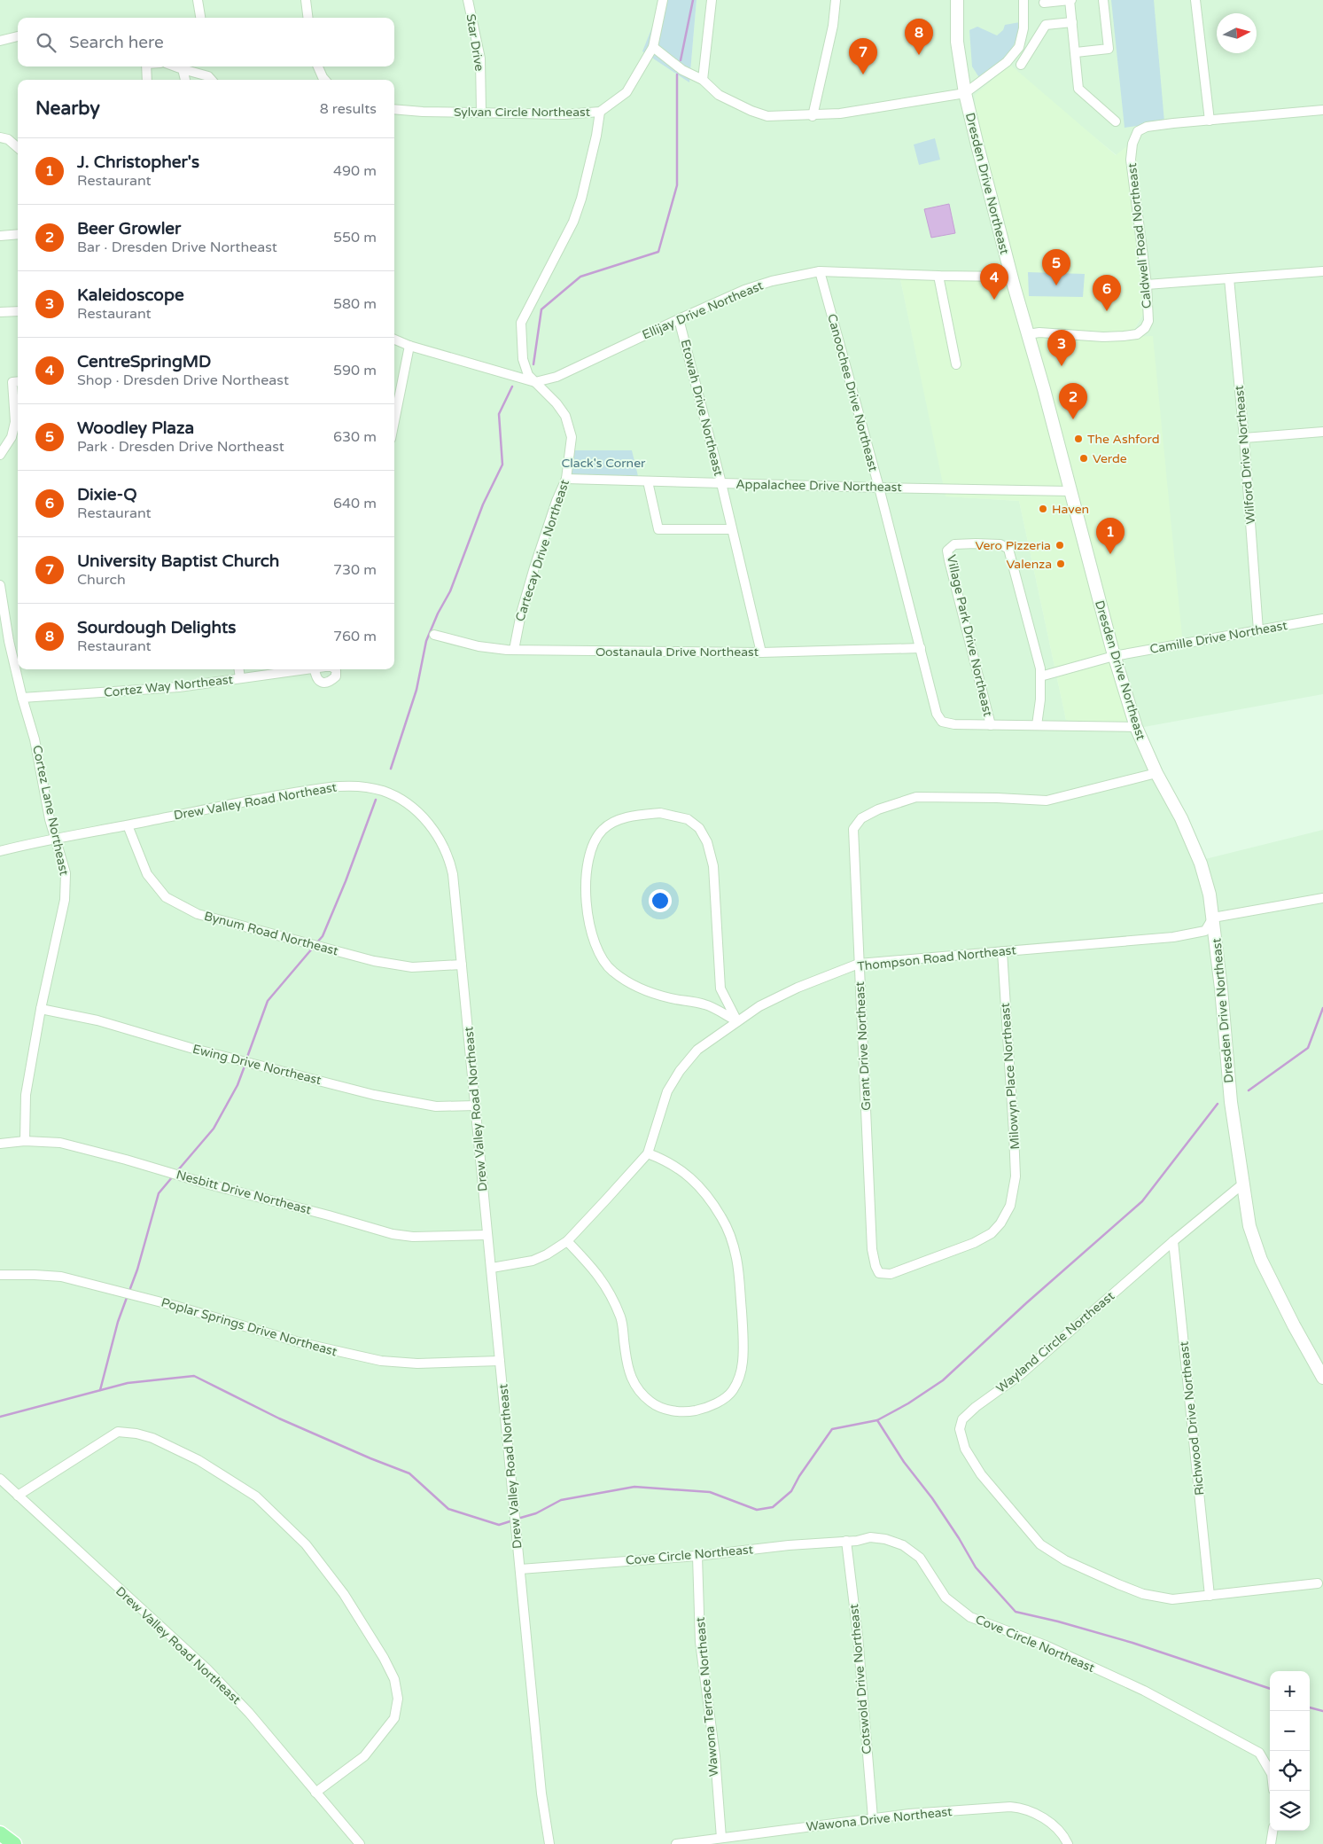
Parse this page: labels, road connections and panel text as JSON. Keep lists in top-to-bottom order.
{
  "streets": {
    "street": [
      "Star Drive",
      "Sylvan Circle Northeast",
      "Dresden Drive Northeast",
      "Caldwell Road Northeast",
      "Ellijay Drive Northeast",
      "Canoochee Drive Northeast",
      "Etowah Drive Northeast",
      "Wilford Drive Northeast",
      "Appalachee Drive Northeast",
      "Cartecay Drive Northeast",
      "Village Park Drive Northeast",
      "Camille Drive Northeast",
      "Oostanaula Drive Northeast",
      "Cortez Way Northeast",
      "Drew Valley Road Northeast",
      "Cortez Lane Northeast",
      "Bynum Road Northeast",
      "Thompson Road Northeast",
      "Grant Drive Northeast",
      "Ewing Drive Northeast",
      "Milowyn Place Northeast",
      "Nesbitt Drive Northeast",
      "Poplar Springs Drive Northeast",
      "Wayland Circle Northeast",
      "Richwood Drive Northeast",
      "Cove Circle Northeast",
      "Cotswold Drive Northeast",
      "Wawona Terrace Northeast",
      "Wawona Drive Northeast"
    ]
  },
  "crossings": [
    ["Star Drive", "Sylvan Circle Northeast"],
    ["Sylvan Circle Northeast", "Cartecay Drive Northeast"],
    ["Dresden Drive Northeast", "Caldwell Road Northeast"],
    ["Dresden Drive Northeast", "Ellijay Drive Northeast"],
    ["Dresden Drive Northeast", "Appalachee Drive Northeast"],
    ["Dresden Drive Northeast", "Camille Drive Northeast"],
    ["Dresden Drive Northeast", "Thompson Road Northeast"],
    ["Dresden Drive Northeast", "Grant Drive Northeast"],
    ["Dresden Drive Northeast", "Wayland Circle Northeast"],
    ["Ellijay Drive Northeast", "Canoochee Drive Northeast"],
    ["Ellijay Drive Northeast", "Etowah Drive Northeast"],
    ["Ellijay Drive Northeast", "Cartecay Drive Northeast"],
    ["Canoochee Drive Northeast", "Appalachee Drive Northeast"],
    ["Canoochee Drive Northeast", "Village Park Drive Northeast"],
    ["Canoochee Drive Northeast", "Oostanaula Drive Northeast"],
    ["Etowah Drive Northeast", "Appalachee Drive Northeast"],
    ["Etowah Drive Northeast", "Oostanaula Drive Northeast"],
    ["Wilford Drive Northeast", "Camille Drive Northeast"],
    ["Appalachee Drive Northeast", "Cartecay Drive Northeast"],
    ["Cartecay Drive Northeast", "Oostanaula Drive Northeast"],
    ["Village Park Drive Northeast", "Camille Drive Northeast"],
    ["Cortez Way Northeast", "Cortez Lane Northeast"],
    ["Drew Valley Road Northeast", "Cortez Lane Northeast"],
    ["Drew Valley Road Northeast", "Bynum Road Northeast"],
    ["Drew Valley Road Northeast", "Thompson Road Northeast"],
    ["Drew Valley Road Northeast", "Ewing Drive Northeast"],
    ["Drew Valley Road Northeast", "Nesbitt Drive Northeast"],
    ["Drew Valley Road Northeast", "Poplar Springs Drive Northeast"],
    ["Drew Valley Road Northeast", "Cove Circle Northeast"],
    ["Cortez Lane Northeast", "Ewing Drive Northeast"],
    ["Cortez Lane Northeast", "Nesbitt Drive Northeast"],
    ["Thompson Road Northeast", "Grant Drive Northeast"],
    ["Thompson Road Northeast", "Milowyn Place Northeast"],
    ["Grant Drive Northeast", "Milowyn Place Northeast"],
    ["Wayland Circle Northeast", "Richwood Drive Northeast"],
    ["Cove Circle Northeast", "Cotswold Drive Northeast"],
    ["Cove Circle Northeast", "Wawona Terrace Northeast"],
    ["Cotswold Drive Northeast", "Wawona Drive Northeast"],
    ["Wawona Terrace Northeast", "Wawona Drive Northeast"]
  ],
  "parks": ["Clack's Corner"],
  "places": [
    "The Ashford",
    "Verde",
    "Haven",
    "Vero Pizzeria",
    "Valenza"
  ],
  "north": "right",
  "page": {
    "search": "Search here",
    "pins": [
      "8",
      "7",
      "5",
      "4",
      "6",
      "3",
      "2",
      "1"
    ],
    "heading": ["Nearby", "8 results"],
    "list": [
      {
        "mark": "1",
        "name": "J. Christopher's",
        "note": "Restaurant",
        "value": "490 m"
      },
      {
        "mark": "2",
        "name": "Beer Growler",
        "note": "Bar · Dresden Drive Northeast",
        "value": "550 m"
      },
      {
        "mark": "3",
        "name": "Kaleidoscope",
        "note": "Restaurant",
        "value": "580 m"
      },
      {
        "mark": "4",
        "name": "CentreSpringMD",
        "note": "Shop · Dresden Drive Northeast",
        "value": "590 m"
      },
      {
        "mark": "5",
        "name": "Woodley Plaza",
        "note": "Park · Dresden Drive Northeast",
        "value": "630 m"
      },
      {
        "mark": "6",
        "name": "Dixie-Q",
        "note": "Restaurant",
        "value": "640 m"
      },
      {
        "mark": "7",
        "name": "University Baptist Church",
        "note": "Church",
        "value": "730 m"
      },
      {
        "mark": "8",
        "name": "Sourdough Delights",
        "note": "Restaurant",
        "value": "760 m"
      }
    ],
    "map_buttons": ["+", "−"]
  }
}
